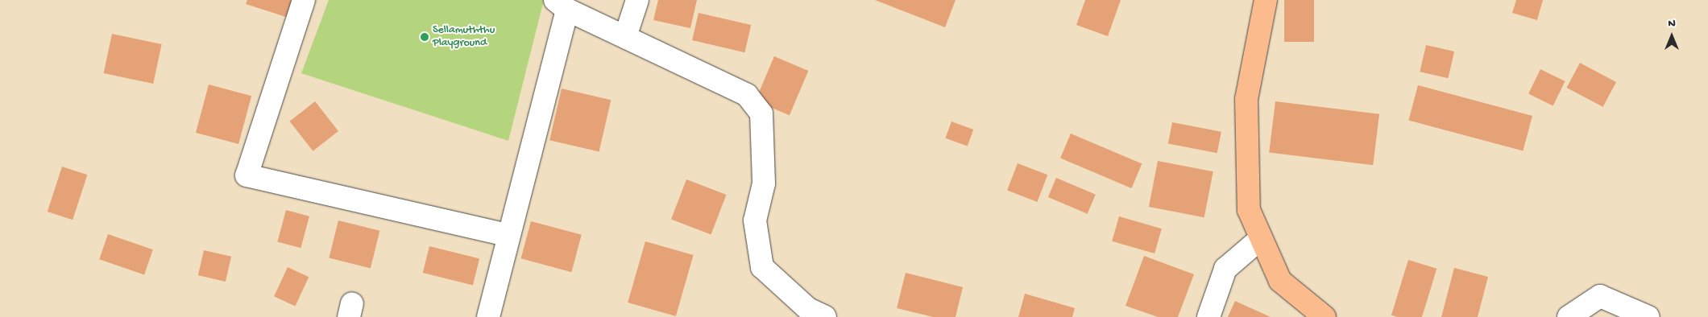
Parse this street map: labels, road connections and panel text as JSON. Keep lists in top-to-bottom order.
{
  "places": ["Sellamuththu Playground"],
  "north": "top"
}
